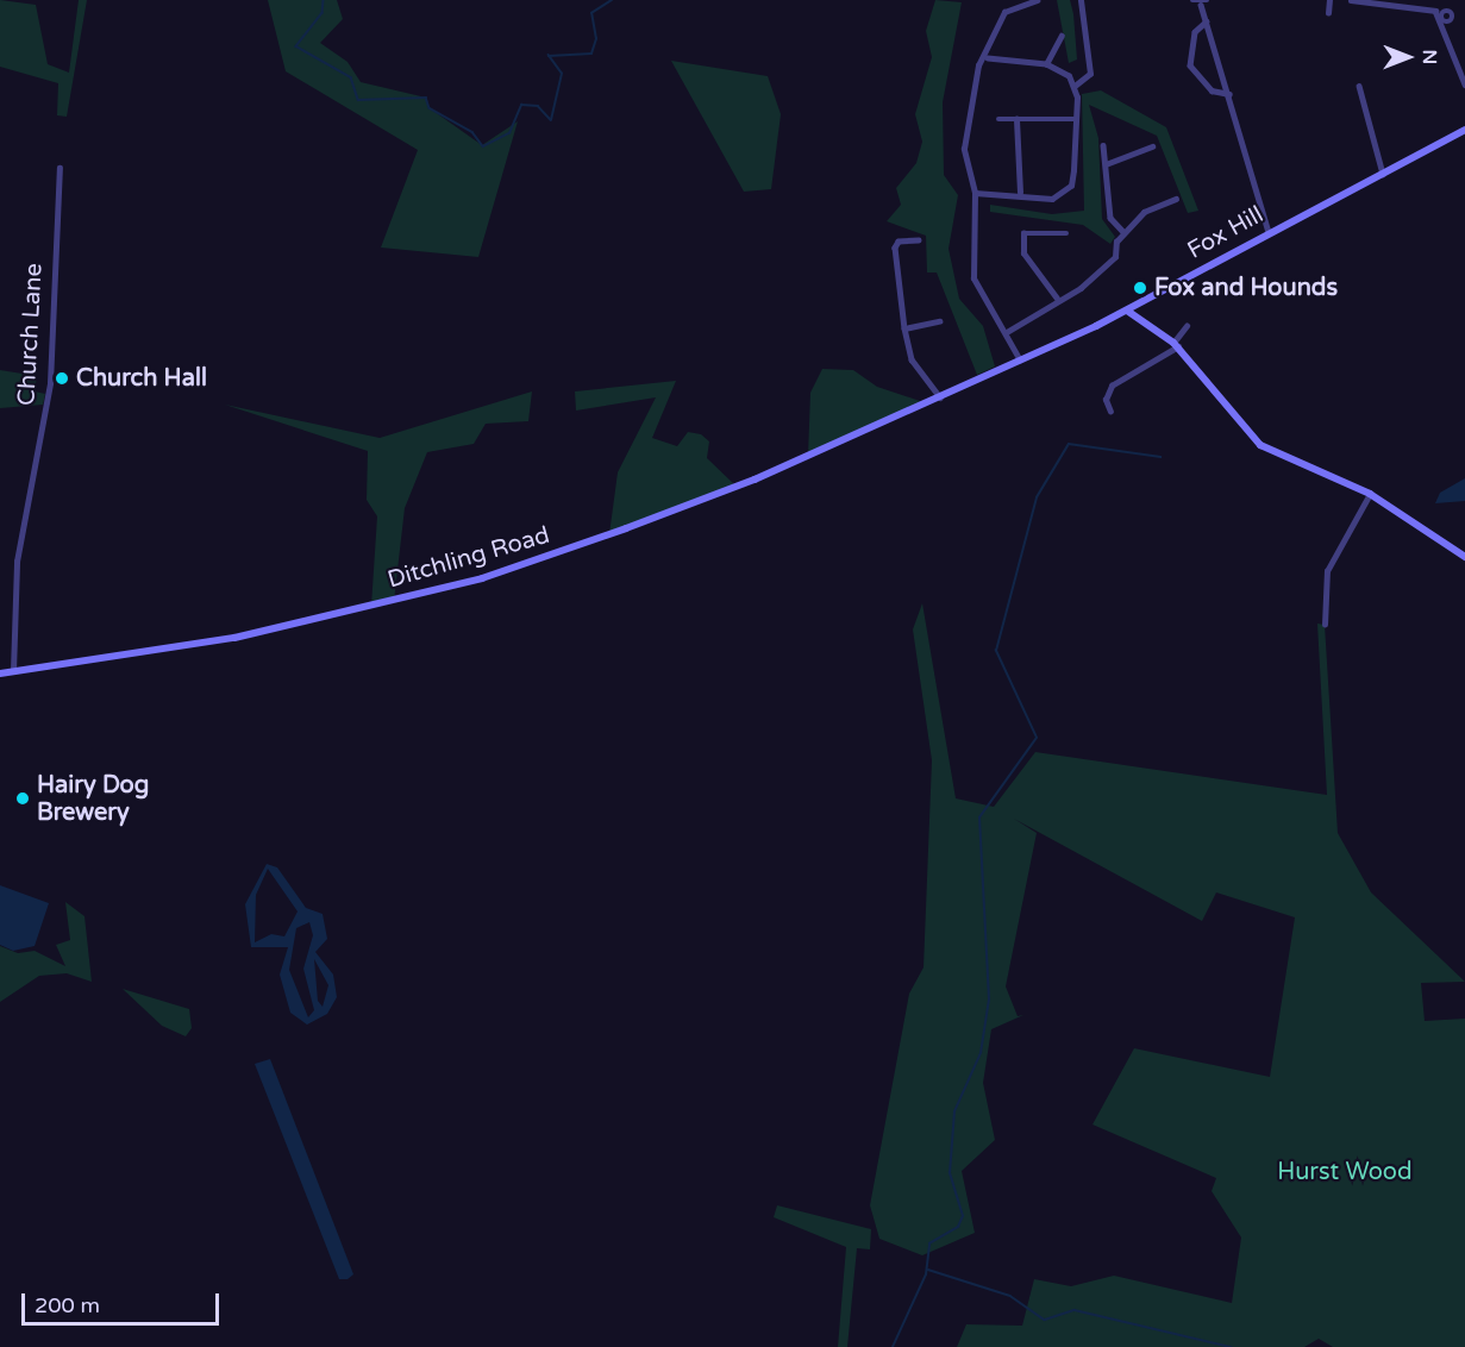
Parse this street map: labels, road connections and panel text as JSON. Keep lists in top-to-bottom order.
{
  "streets": {
    "main road": ["Fox Hill", "Ditchling Road"],
    "street": ["Church Lane"]
  },
  "crossings": [
    ["Fox Hill", "Ditchling Road"],
    ["Church Lane", "Ditchling Road"]
  ],
  "parks": ["Hurst Wood"],
  "places": ["Fox and Hounds", "Church Hall", "Hairy Dog Brewery"],
  "scale_bar": "200 m",
  "north": "right"
}
